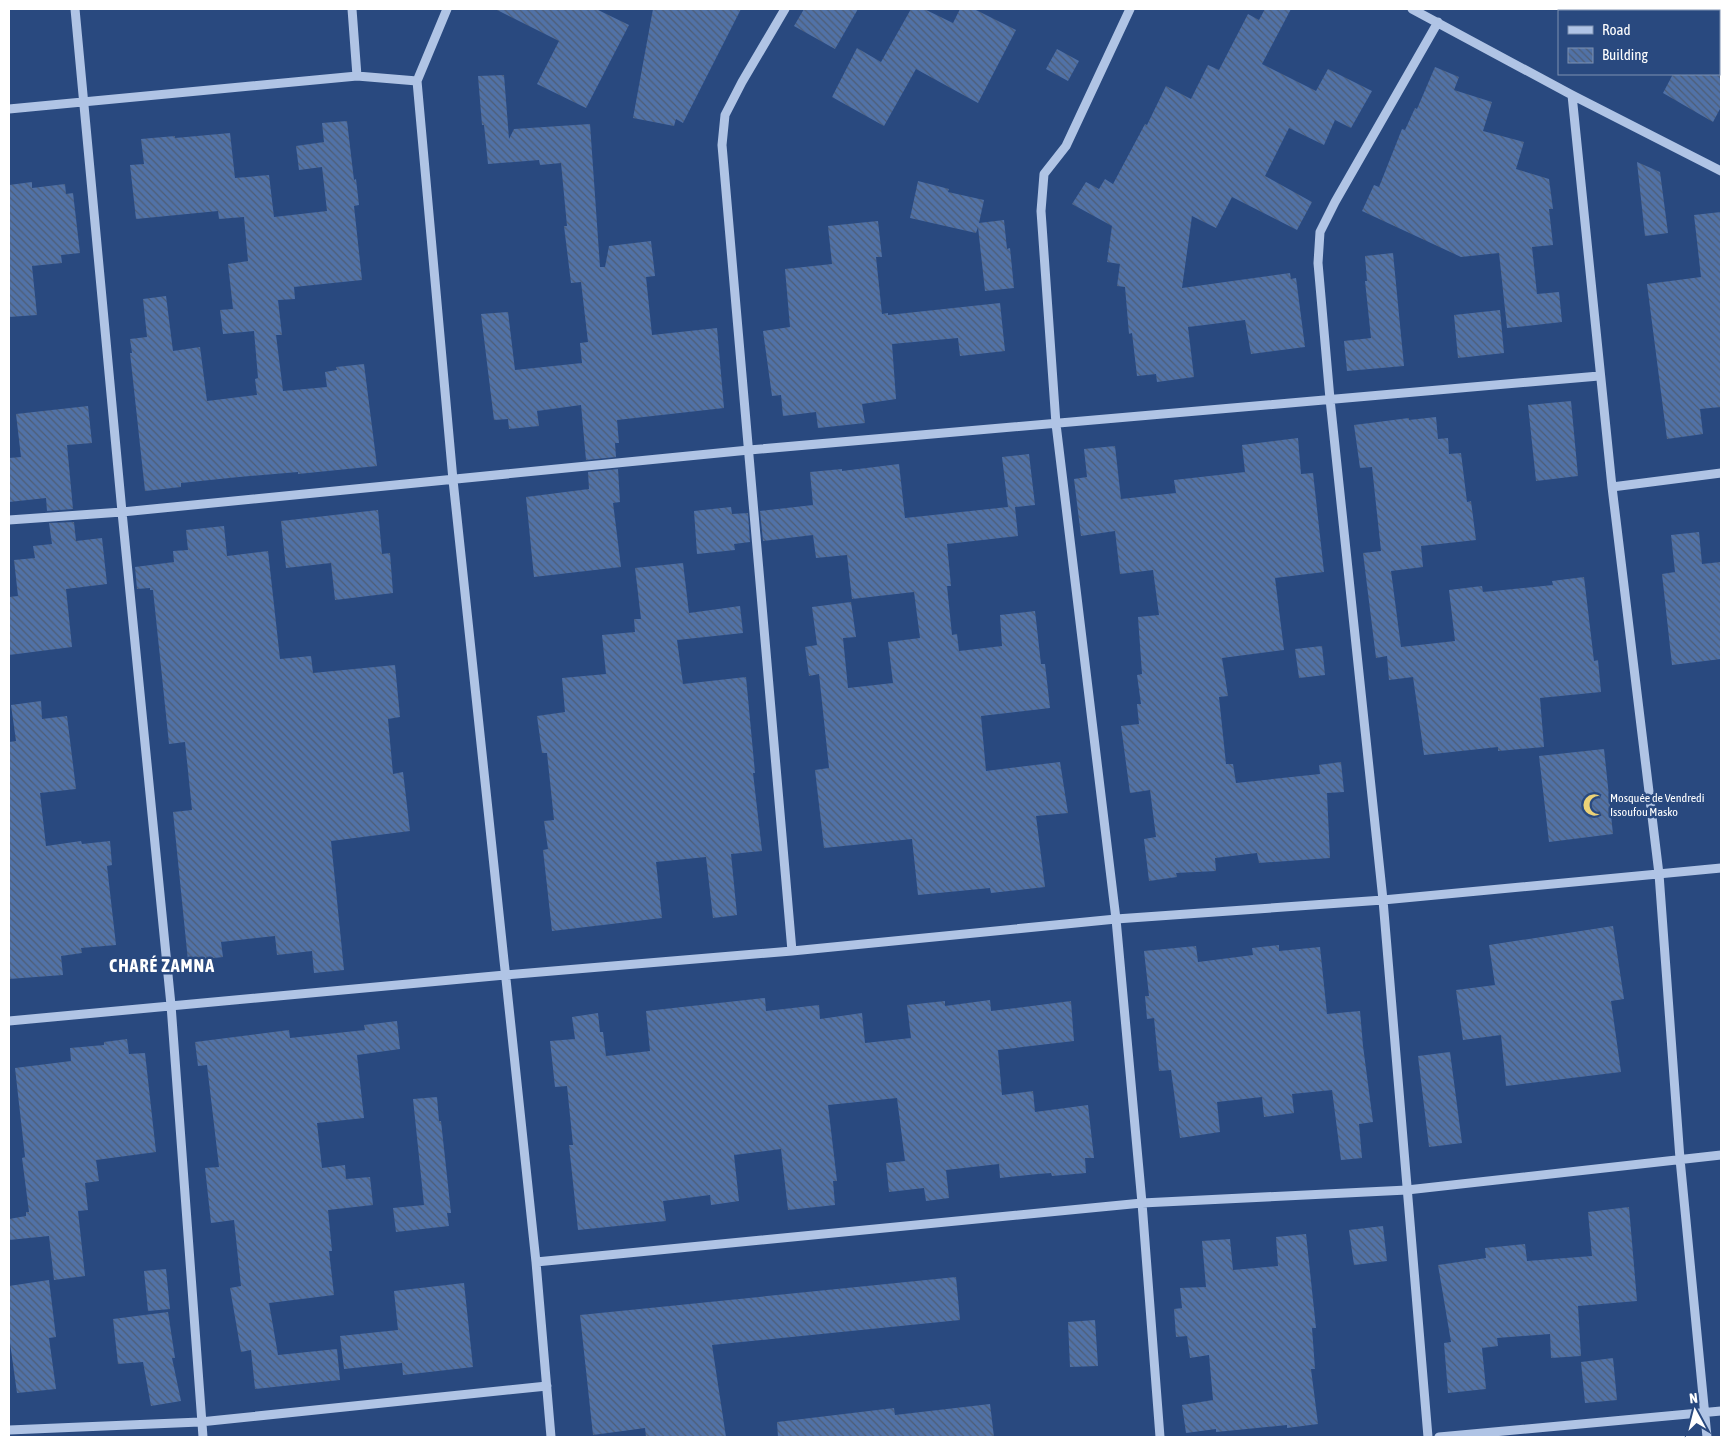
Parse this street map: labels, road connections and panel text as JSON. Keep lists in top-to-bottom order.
{
  "districts": ["CHARÉ ZAMNA"],
  "places": {
    "mosque": ["Mosquée de Vendredi Issoufou Masko"]
  },
  "legend": ["Road", "Building"],
  "north": "top"
}
